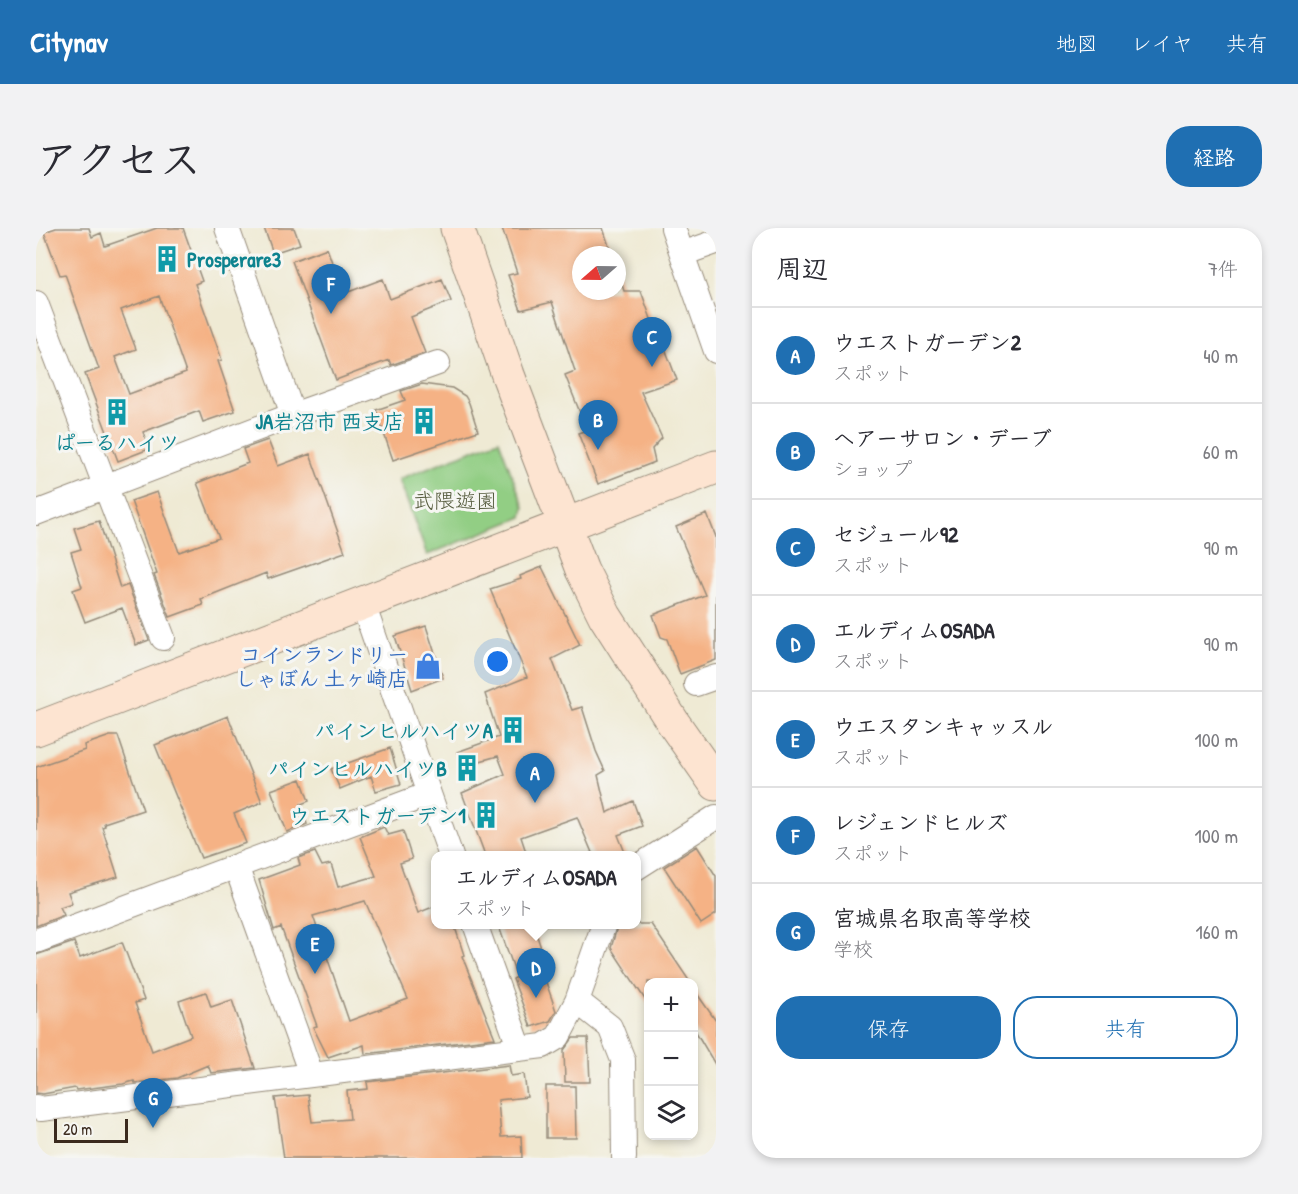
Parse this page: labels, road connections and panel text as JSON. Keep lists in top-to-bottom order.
{
  "parks": ["武隈遊園"],
  "places": {
    "building": [
      "Prosperare3",
      "ぱーるハイツ",
      "JA岩沼市 西支店",
      "パインヒルハイツA",
      "パインヒルハイツB",
      "ウエストガーデン1"
    ],
    "shop": ["コインランドリー しゃぼん 土ヶ崎店"]
  },
  "scale_bar": "20 m",
  "north": "left",
  "page": {
    "header": "Citynav",
    "nav": ["地図", "レイヤ", "共有"],
    "title": "アクセス",
    "buttons": [
      "経路",
      ["保存", "共有"]
    ],
    "heading": ["周辺", "7件"],
    "pins": [
      "F",
      "C",
      "B",
      "A",
      "E",
      "D",
      "G"
    ],
    "list": [
      {
        "mark": "A",
        "name": "ウエストガーデン2",
        "note": "スポット",
        "value": "40 m"
      },
      {
        "mark": "B",
        "name": "ヘアーサロン・デーブ",
        "note": "ショップ",
        "value": "60 m"
      },
      {
        "mark": "C",
        "name": "セジュール92",
        "note": "スポット",
        "value": "90 m"
      },
      {
        "mark": "D",
        "name": "エルディムOSADA",
        "note": "スポット",
        "value": "90 m"
      },
      {
        "mark": "E",
        "name": "ウエスタンキャッスル",
        "note": "スポット",
        "value": "100 m"
      },
      {
        "mark": "F",
        "name": "レジェンドヒルズ",
        "note": "スポット",
        "value": "100 m"
      },
      {
        "mark": "G",
        "name": "宮城県名取高等学校",
        "note": "学校",
        "value": "160 m"
      }
    ],
    "popup": ["エルディムOSADA", "スポット"],
    "map_buttons": ["+", "−"],
    "scale": "20 m"
  }
}
